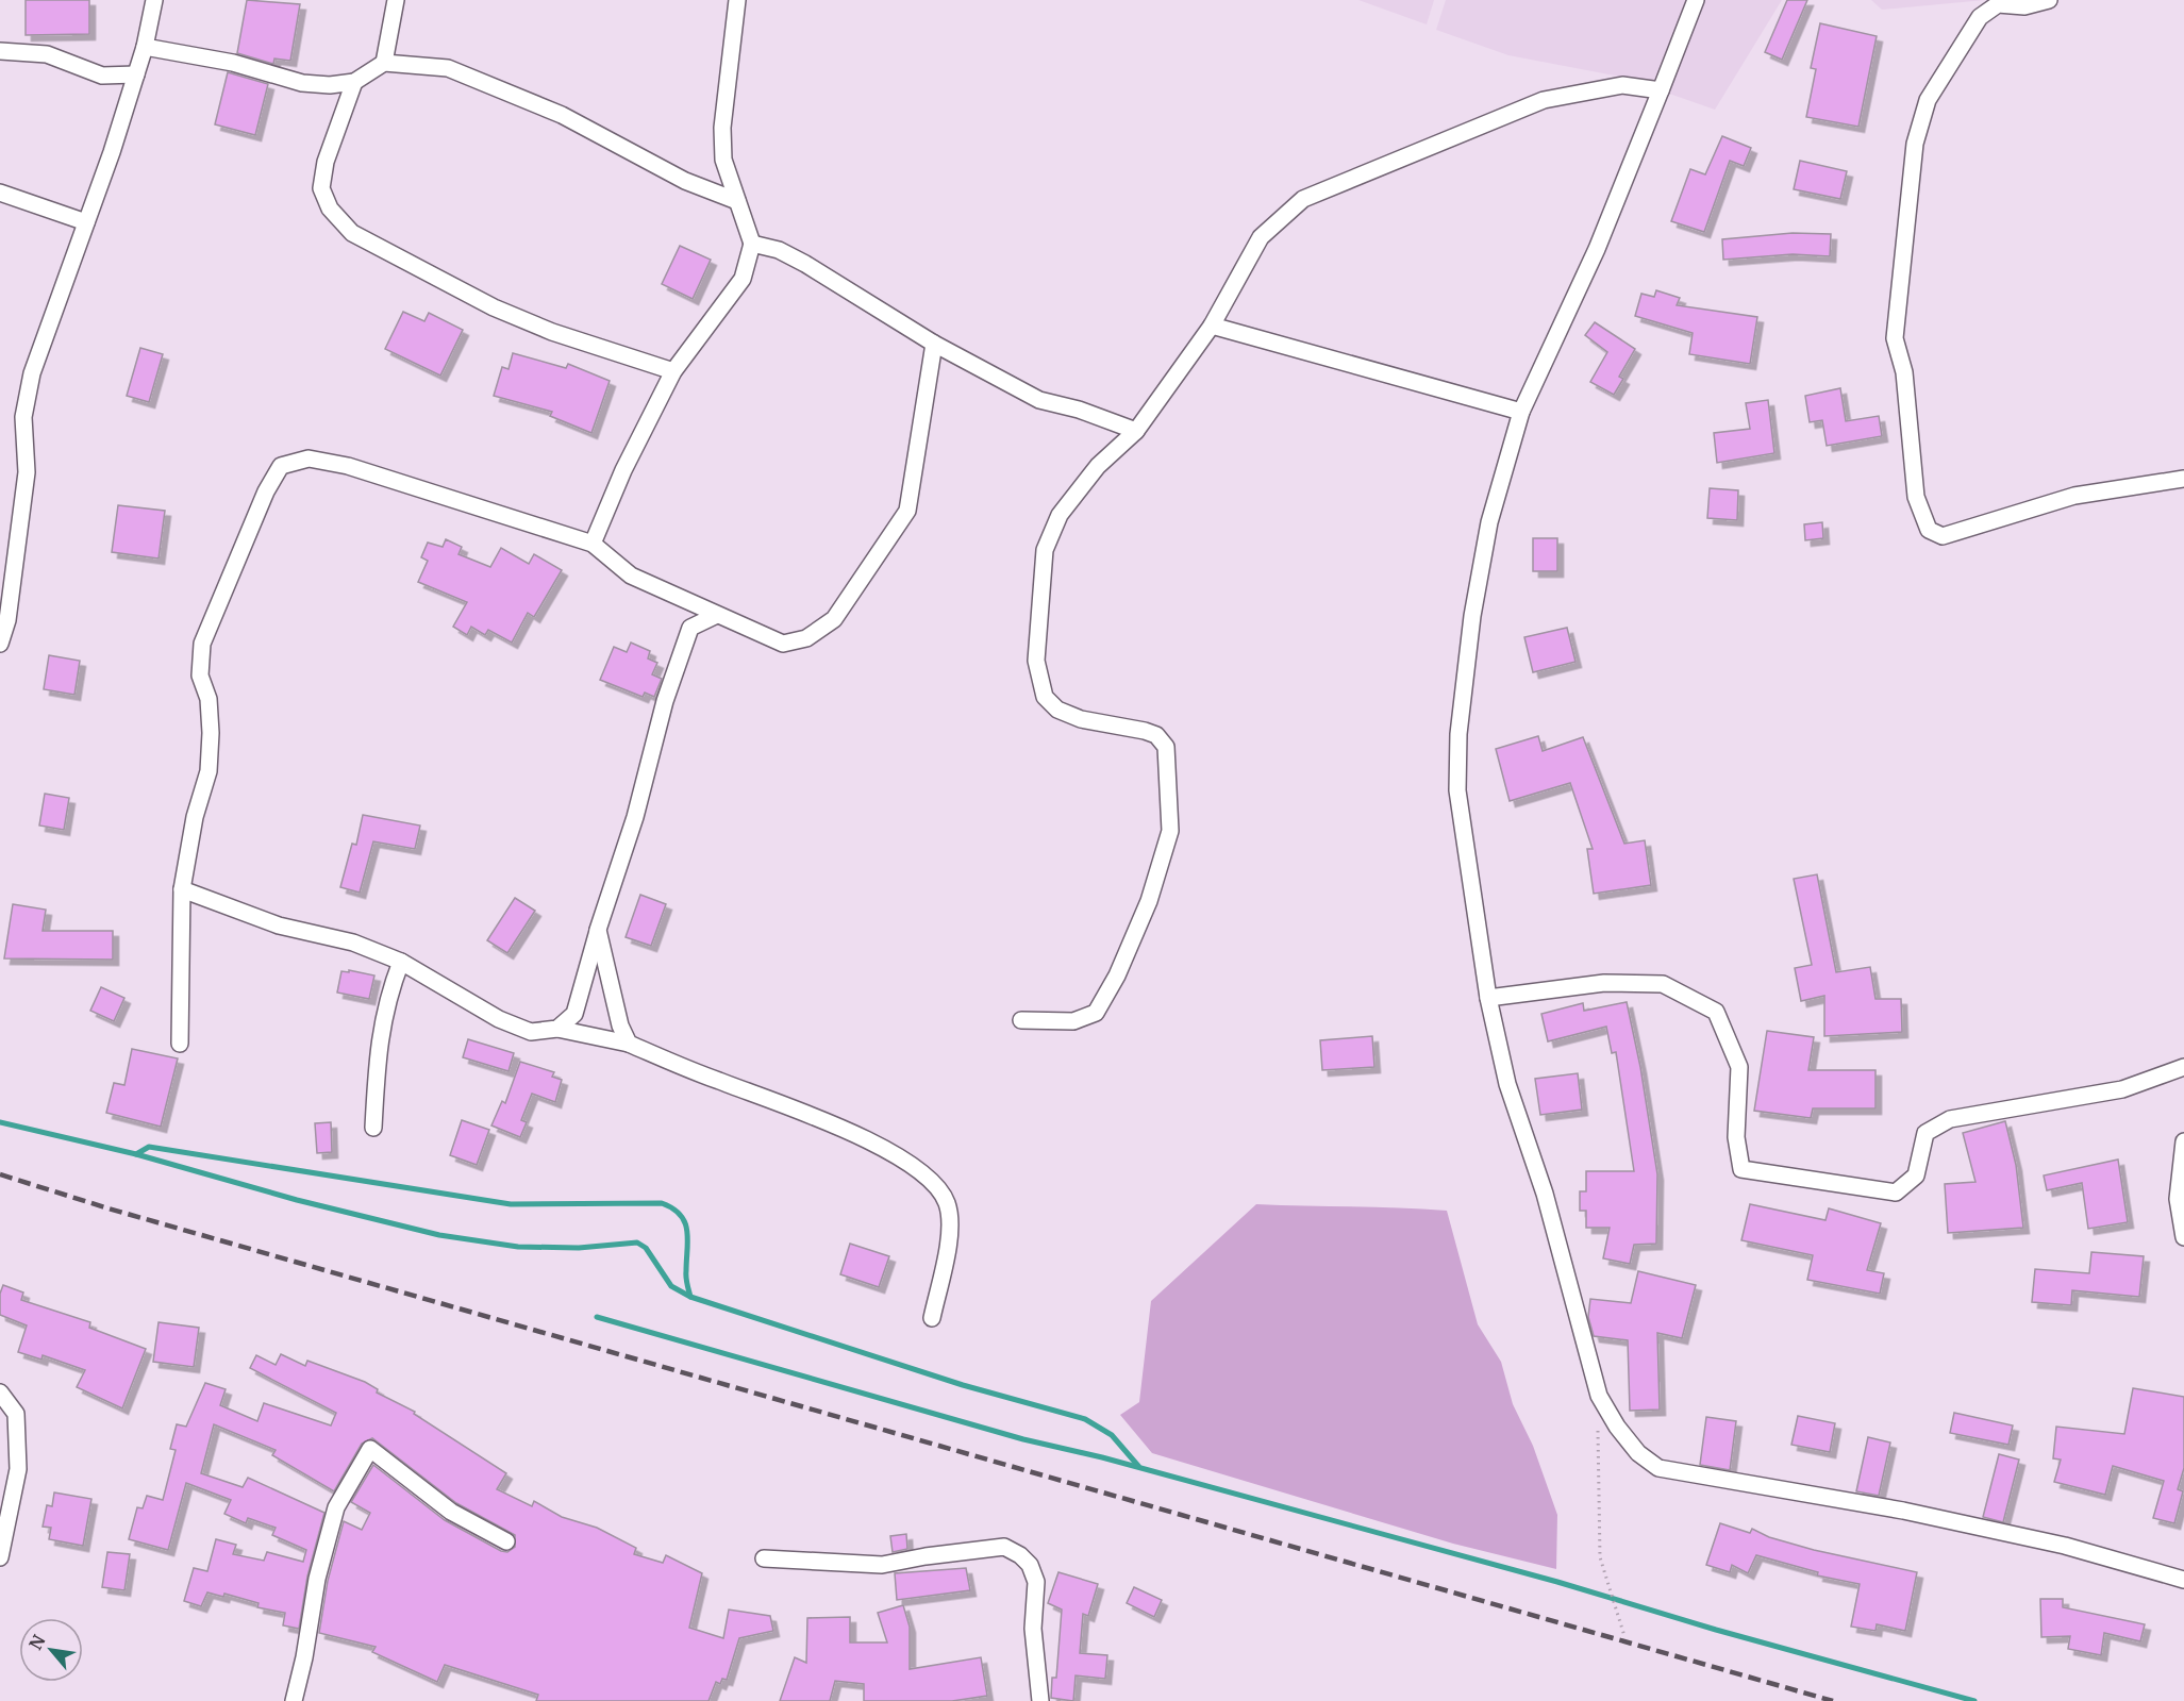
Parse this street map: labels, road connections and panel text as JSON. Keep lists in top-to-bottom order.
{
  "north": "top left"
}
